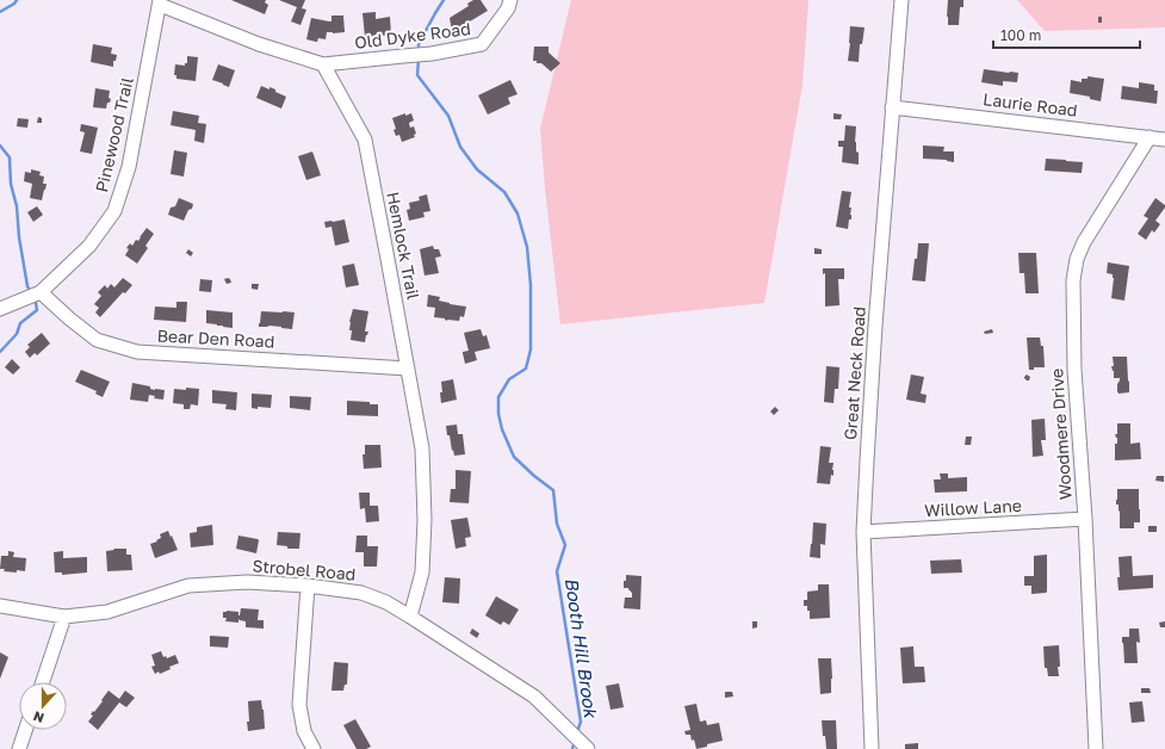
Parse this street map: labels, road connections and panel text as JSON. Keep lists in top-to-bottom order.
{
  "streets": {
    "street": [
      "Old Dyke Road",
      "Laurie Road",
      "Pinewood Trail",
      "Hemlock Trail",
      "Bear Den Road",
      "Great Neck Road",
      "Woodmere Drive",
      "Willow Lane",
      "Strobel Road"
    ]
  },
  "crossings": [
    ["Old Dyke Road", "Hemlock Trail"],
    ["Laurie Road", "Great Neck Road"],
    ["Laurie Road", "Woodmere Drive"],
    ["Pinewood Trail", "Bear Den Road"],
    ["Hemlock Trail", "Bear Den Road"],
    ["Hemlock Trail", "Strobel Road"],
    ["Great Neck Road", "Willow Lane"],
    ["Woodmere Drive", "Willow Lane"]
  ],
  "water": ["Booth Hill Brook"],
  "scale_bar": "100 m",
  "north": "bottom"
}
